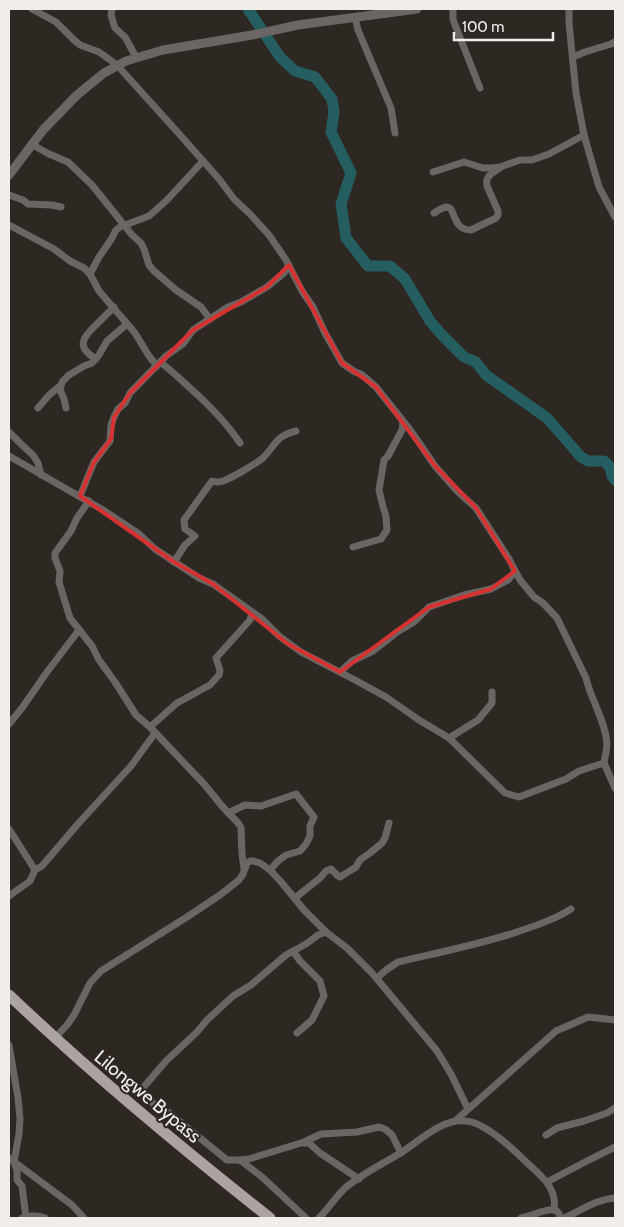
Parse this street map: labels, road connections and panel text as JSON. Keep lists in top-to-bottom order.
{
  "streets": {
    "main road": ["Lilongwe Bypass"]
  },
  "scale_bar": "100 m"
}
